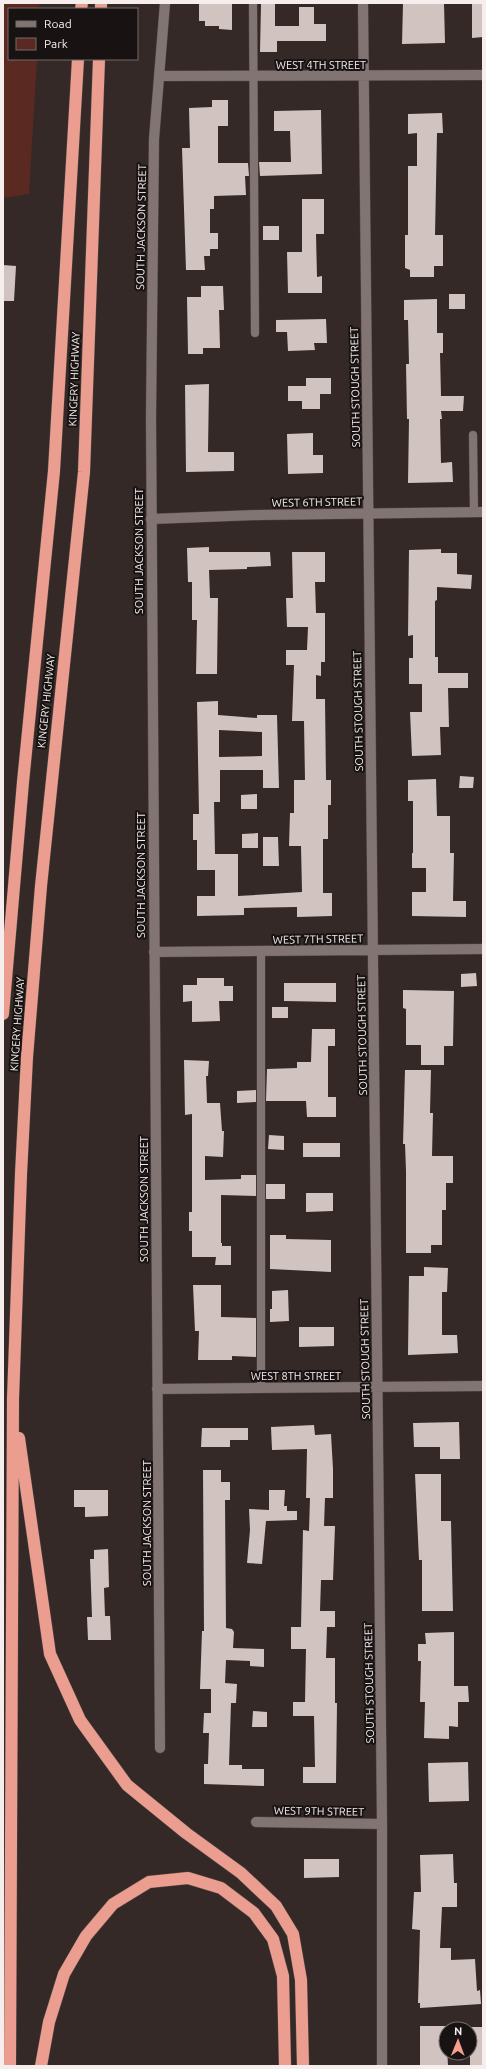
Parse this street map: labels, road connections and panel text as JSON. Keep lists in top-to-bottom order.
{
  "streets": {
    "highway": ["KINGERY HIGHWAY"],
    "street": [
      "WEST 4TH STREET",
      "SOUTH JACKSON STREET",
      "SOUTH STOUGH STREET",
      "WEST 6TH STREET",
      "WEST 7TH STREET",
      "WEST 8TH STREET",
      "WEST 9TH STREET"
    ]
  },
  "crossings": [
    ["WEST 4TH STREET", "SOUTH JACKSON STREET"],
    ["WEST 4TH STREET", "SOUTH STOUGH STREET"],
    ["SOUTH JACKSON STREET", "WEST 6TH STREET"],
    ["SOUTH JACKSON STREET", "WEST 7TH STREET"],
    ["SOUTH JACKSON STREET", "WEST 8TH STREET"],
    ["SOUTH STOUGH STREET", "WEST 6TH STREET"],
    ["SOUTH STOUGH STREET", "WEST 7TH STREET"],
    ["SOUTH STOUGH STREET", "WEST 8TH STREET"],
    ["SOUTH STOUGH STREET", "WEST 9TH STREET"]
  ],
  "legend": ["Road", "Park"],
  "north": "top"
}
